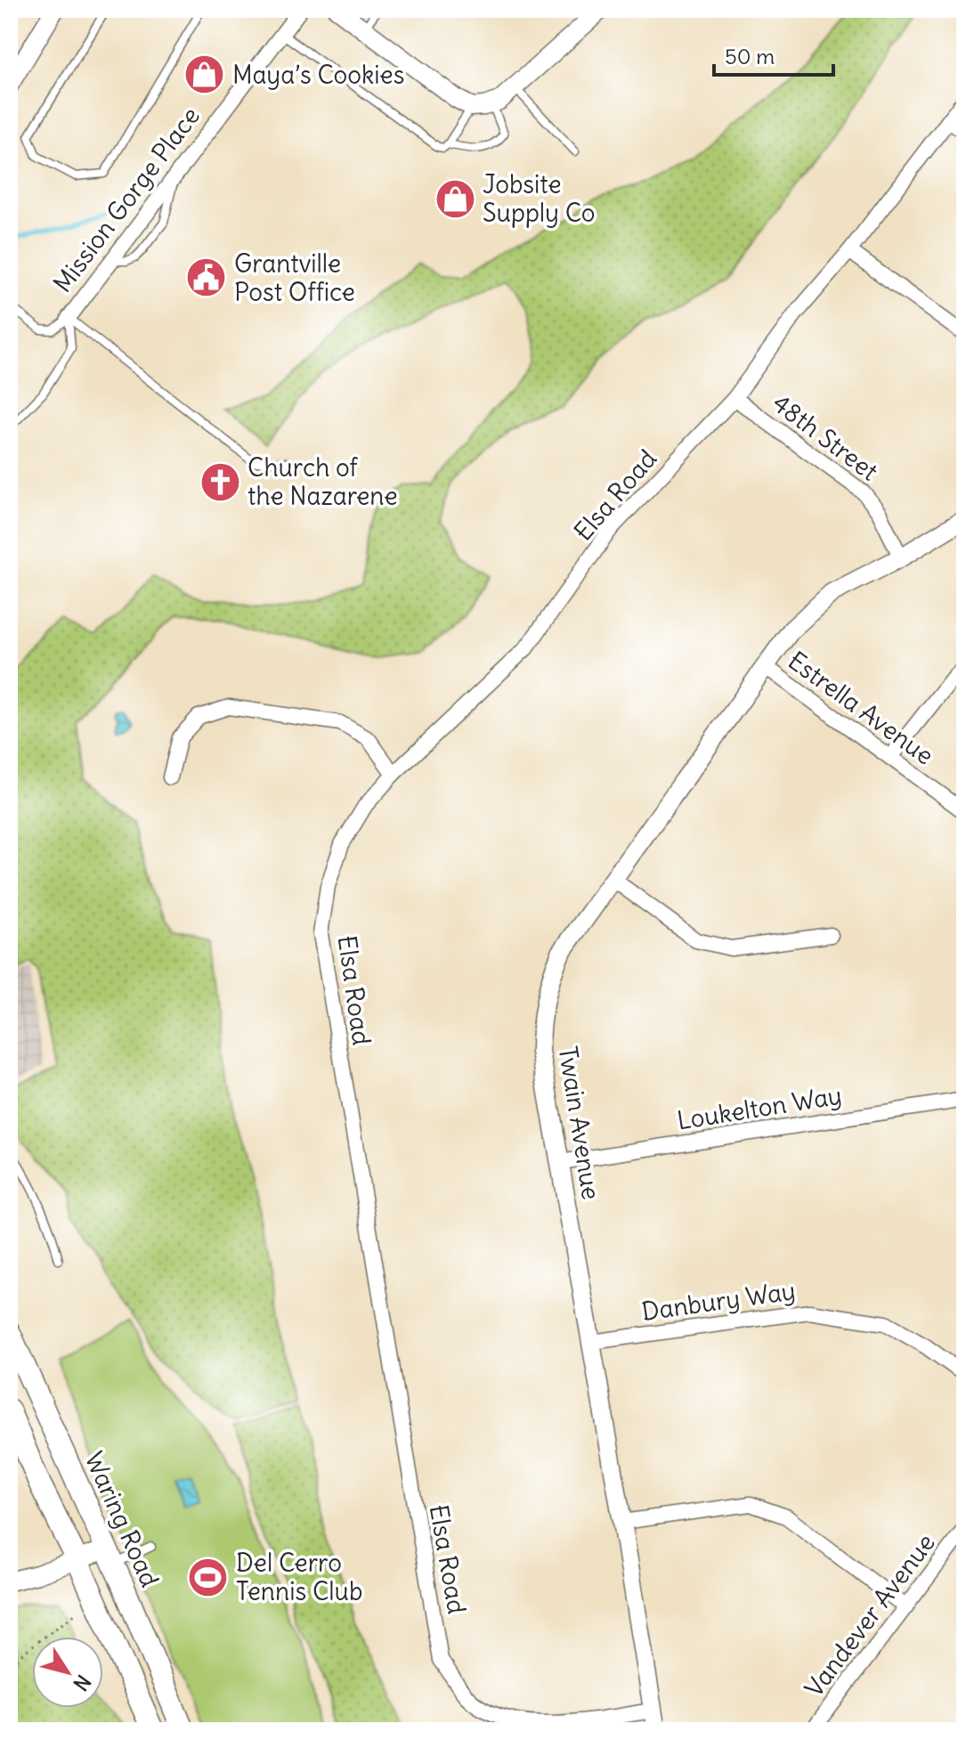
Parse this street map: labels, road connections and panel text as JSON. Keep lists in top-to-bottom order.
{
  "streets": {
    "main road": ["Waring Road"],
    "street": [
      "Mission Gorge Place",
      "48th Street",
      "Elsa Road",
      "Estrella Avenue",
      "Loukelton Way",
      "Twain Avenue",
      "Danbury Way",
      "Vandever Avenue"
    ]
  },
  "crossings": [
    ["48th Street", "Elsa Road"],
    ["48th Street", "Twain Avenue"],
    ["Elsa Road", "Twain Avenue"],
    ["Estrella Avenue", "Twain Avenue"],
    ["Loukelton Way", "Twain Avenue"],
    ["Twain Avenue", "Danbury Way"]
  ],
  "places": {
    "shop": ["Maya’s Cookies", "Jobsite Supply Co"],
    "public building": ["Grantville Post Office"],
    "church": ["Church of the Nazarene"],
    "sports": ["Del Cerro Tennis Club"]
  },
  "scale_bar": "50 m",
  "north": "bottom right"
}
